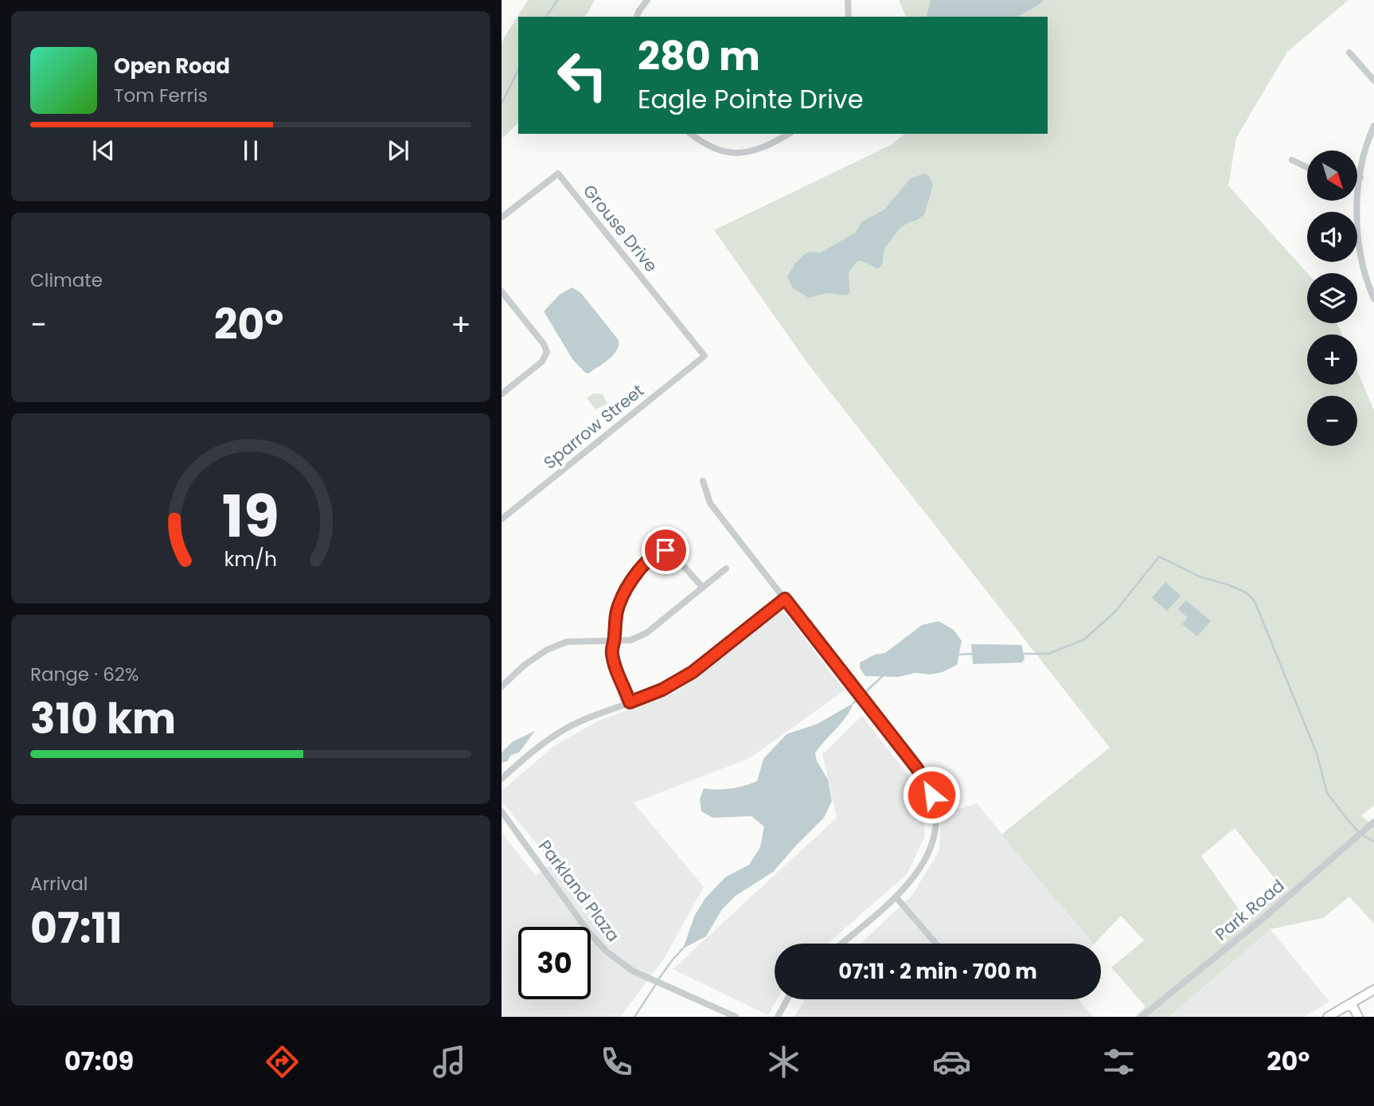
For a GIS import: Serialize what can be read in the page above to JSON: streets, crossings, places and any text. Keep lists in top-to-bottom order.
{
  "streets": {
    "street": [
      "Grouse Drive",
      "Sparrow Street",
      "Parkland Plaza",
      "Park Road"
    ]
  },
  "crossings": [
    ["Grouse Drive", "Sparrow Street"]
  ],
  "north": "bottom right",
  "page": {
    "turn": ["280 m", "Eagle Pointe Drive"],
    "song": ["Open Road", "Tom Ferris"],
    "map_buttons": ["+", "−"],
    "tile": [
      "Climate",
      ["Range · 62%", "310 km"],
      ["Arrival", "07:11"]
    ],
    "heat": ["−", "20°", "+"],
    "limit": "30",
    "trip": "07:11 · 2 min · 700 m",
    "tabs": ["07:09", "20°"],
    "gauge": ["19", "km/h"]
  }
}
